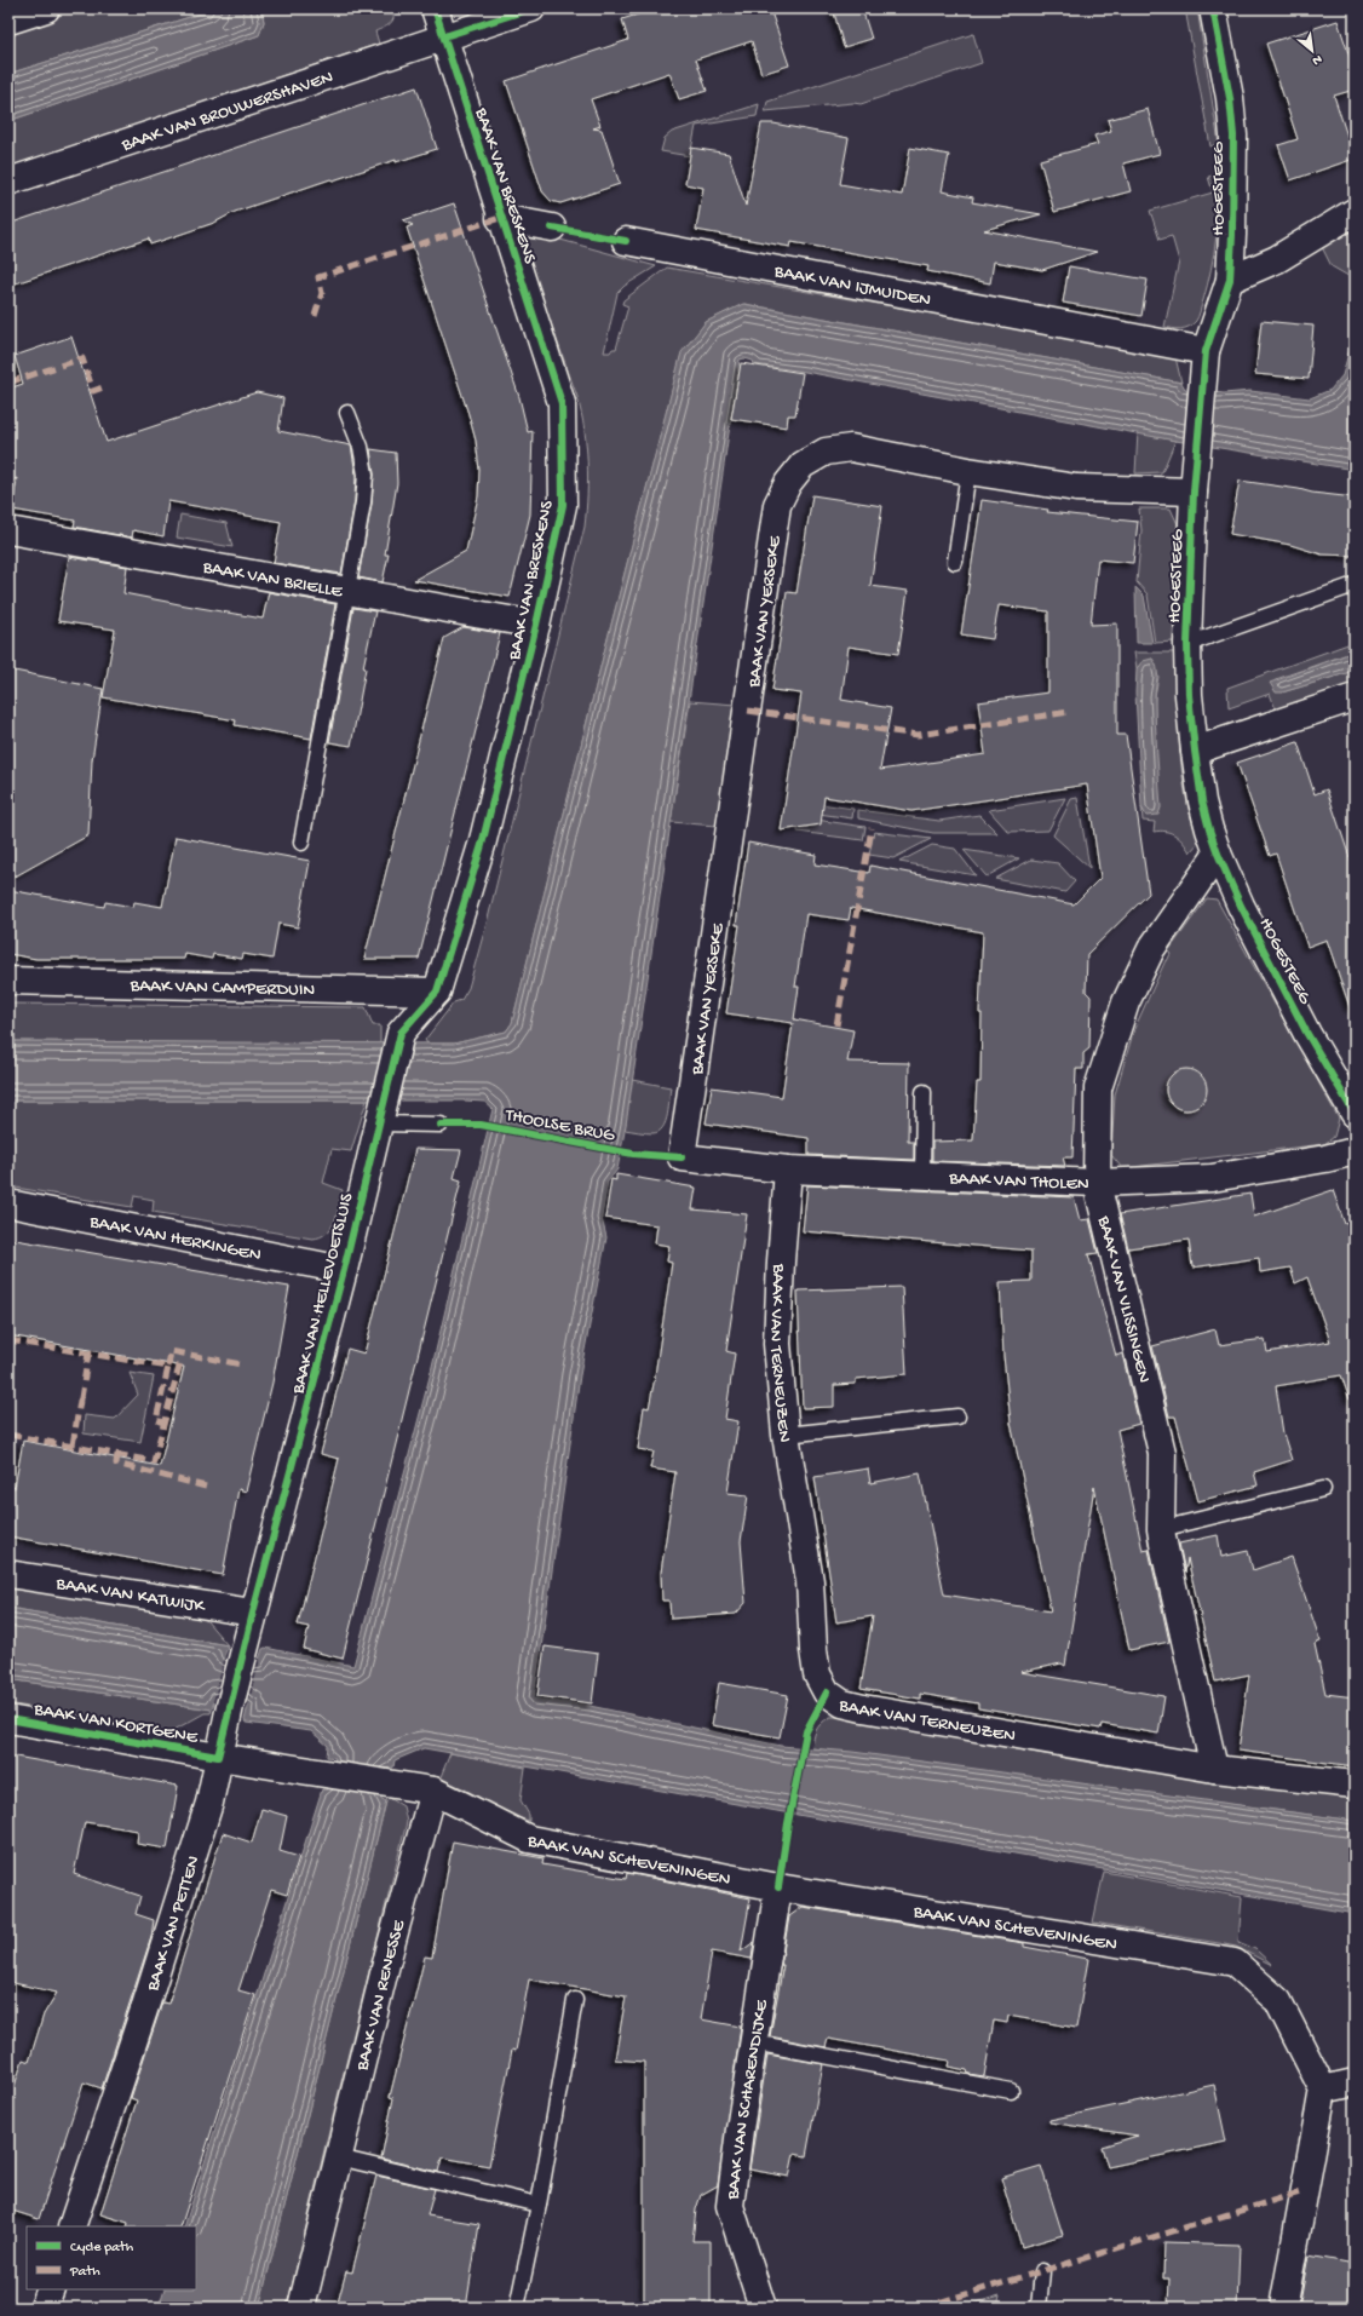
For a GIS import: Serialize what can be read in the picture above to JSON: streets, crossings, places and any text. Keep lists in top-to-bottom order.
{
  "streets": {
    "street": [
      "BAAK VAN BROUWERSHAVEN",
      "BAAK VAN BRESKENS",
      "HOGESTEEG",
      "BAAK VAN IJMUIDEN",
      "BAAK VAN BRIELLE",
      "BAAK VAN YERSEKE",
      "BAAK VAN CAMPERDUIN",
      "BAAK VAN THOLEN",
      "BAAK VAN HERKINGEN",
      "BAAK VAN HELLEVOETSLUIS",
      "BAAK VAN VLISSINGEN",
      "BAAK VAN TERNEUZEN",
      "BAAK VAN KATWIJK",
      "BAAK VAN KORTGENE",
      "BAAK VAN SCHEVENINGEN",
      "BAAK VAN PETTEN",
      "BAAK VAN RENESSE",
      "BAAK VAN SCHARENDIJKE"
    ],
    "cycle path": ["THOOLSE BRUG"]
  },
  "crossings": [
    ["BAAK VAN BROUWERSHAVEN", "BAAK VAN BRESKENS"],
    ["BAAK VAN BRESKENS", "BAAK VAN BRIELLE"],
    ["BAAK VAN BRESKENS", "BAAK VAN CAMPERDUIN"],
    ["BAAK VAN BRESKENS", "BAAK VAN HELLEVOETSLUIS"],
    ["HOGESTEEG", "BAAK VAN IJMUIDEN"],
    ["HOGESTEEG", "BAAK VAN YERSEKE"],
    ["HOGESTEEG", "BAAK VAN VLISSINGEN"],
    ["BAAK VAN YERSEKE", "BAAK VAN THOLEN"],
    ["BAAK VAN CAMPERDUIN", "BAAK VAN HELLEVOETSLUIS"],
    ["BAAK VAN THOLEN", "BAAK VAN VLISSINGEN"],
    ["BAAK VAN THOLEN", "BAAK VAN TERNEUZEN"],
    ["BAAK VAN HERKINGEN", "BAAK VAN HELLEVOETSLUIS"],
    ["BAAK VAN HELLEVOETSLUIS", "BAAK VAN KATWIJK"],
    ["BAAK VAN HELLEVOETSLUIS", "BAAK VAN PETTEN"],
    ["BAAK VAN VLISSINGEN", "BAAK VAN TERNEUZEN"],
    ["BAAK VAN KATWIJK", "BAAK VAN PETTEN"],
    ["BAAK VAN KORTGENE", "BAAK VAN SCHEVENINGEN"],
    ["BAAK VAN KORTGENE", "BAAK VAN PETTEN"],
    ["BAAK VAN KORTGENE", "BAAK VAN RENESSE"],
    ["BAAK VAN SCHEVENINGEN", "BAAK VAN RENESSE"],
    ["BAAK VAN SCHEVENINGEN", "BAAK VAN SCHARENDIJKE"]
  ],
  "legend": ["Cycle path", "Path"],
  "north": "bottom right"
}
